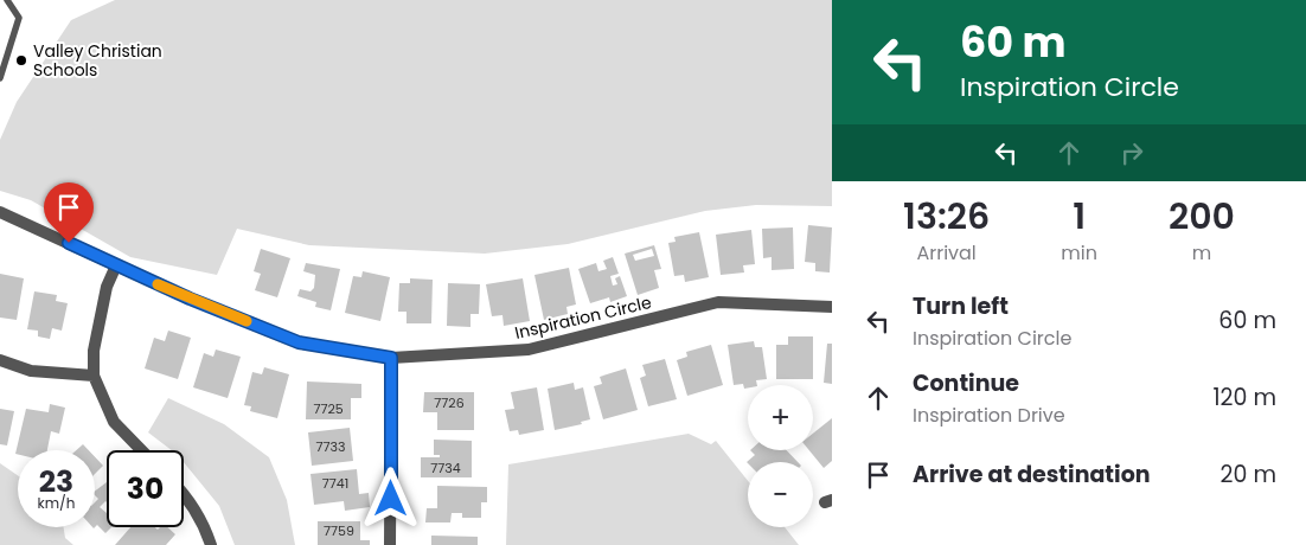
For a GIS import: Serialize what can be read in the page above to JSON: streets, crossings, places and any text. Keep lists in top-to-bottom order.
{
  "streets": {
    "street": ["Inspiration Circle"]
  },
  "places": ["Valley Christian Schools"],
  "house_numbers": [
    "7726",
    "7725",
    "7733",
    "7734",
    "7741",
    "7759"
  ],
  "page": {
    "turn": ["60 m", "Inspiration Circle"],
    "eta": [
      "13:26",
      "Arrival",
      "1",
      "min",
      "200",
      "m"
    ],
    "list": [
      {
        "name": "Turn left",
        "note": "Inspiration Circle",
        "value": "60 m"
      },
      {
        "name": "Continue",
        "note": "Inspiration Drive",
        "value": "120 m"
      },
      {
        "name": "Arrive at destination",
        "value": "20 m"
      }
    ],
    "map_buttons": ["+", "−"],
    "speed": "23 km/h",
    "limit": "30"
  }
}
